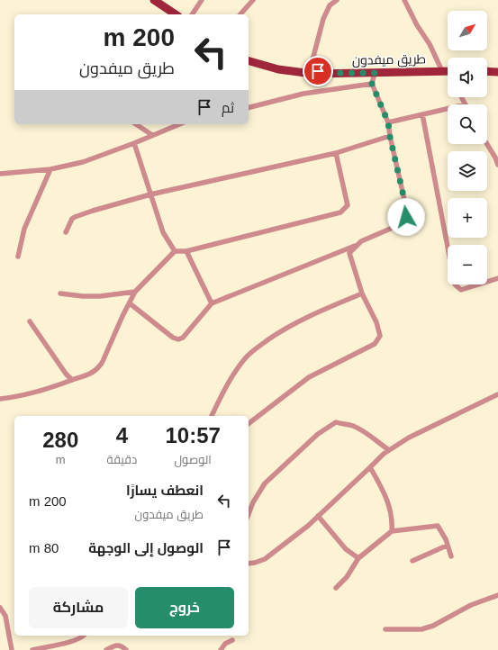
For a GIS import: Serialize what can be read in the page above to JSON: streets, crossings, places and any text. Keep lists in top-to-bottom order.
{
  "streets": {
    "main road": ["طريق ميفدون"]
  },
  "north": "top right",
  "page": {
    "map_buttons": ["+", "−"],
    "turn": ["200 m", "طريق ميفدون"],
    "then": "ثم",
    "eta": [
      "10:57",
      "الوصول",
      "4",
      "دقيقة",
      "280",
      "m"
    ],
    "list": [
      {
        "name": "انعطف يسارًا",
        "note": "طريق ميفدون",
        "value": "200 m"
      },
      {
        "name": "الوصول إلى الوجهة",
        "value": "80 m"
      }
    ],
    "buttons": ["خروج", "مشاركة"]
  }
}
